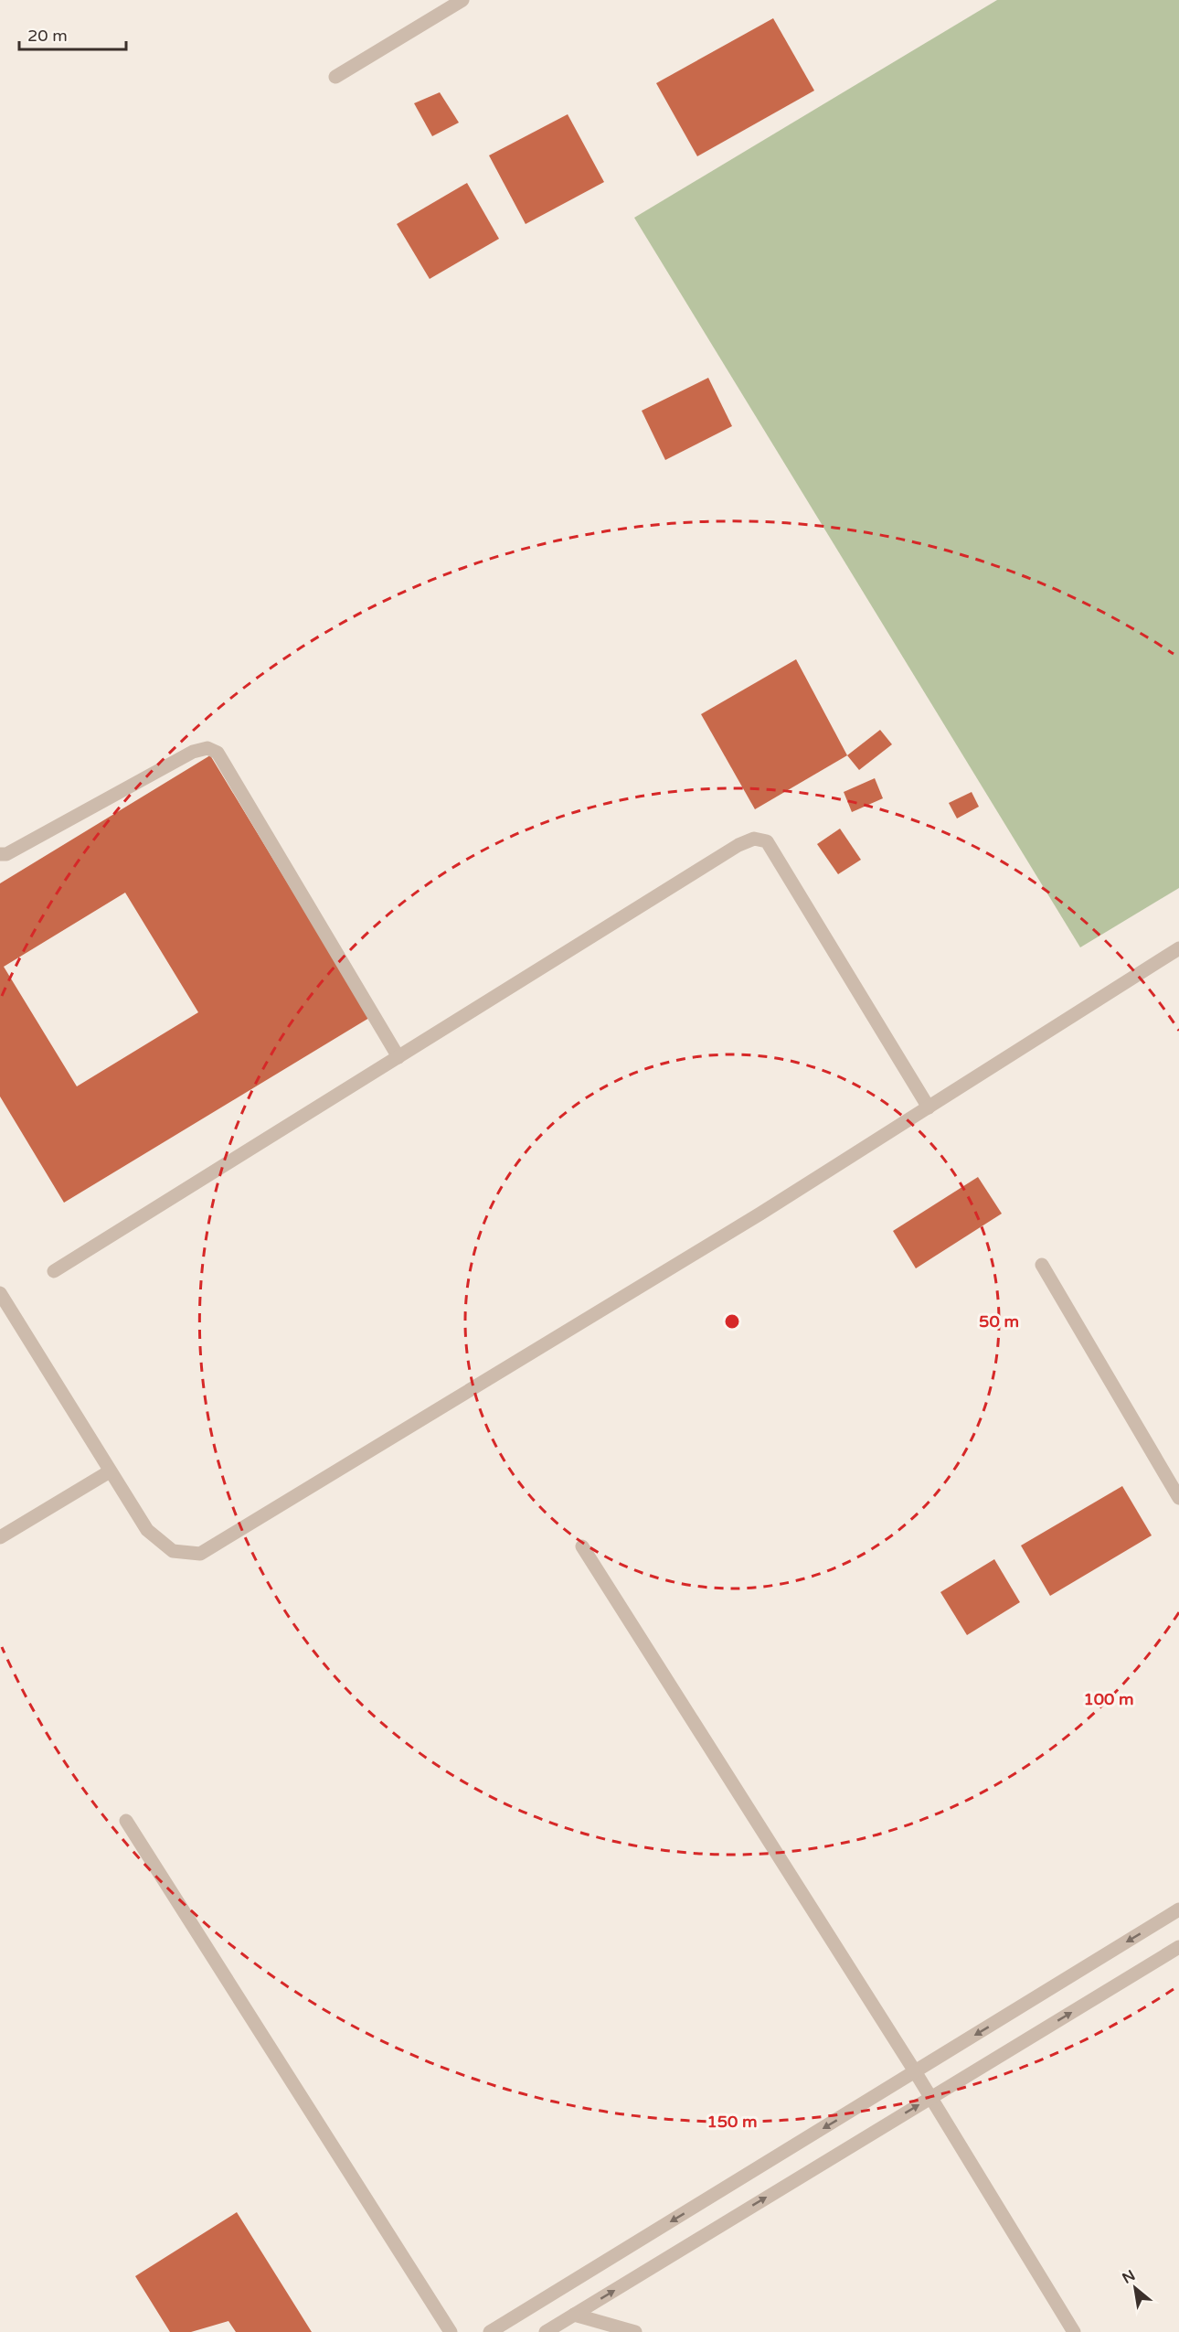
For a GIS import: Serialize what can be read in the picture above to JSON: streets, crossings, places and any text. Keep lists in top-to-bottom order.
{
  "scale_bar": "20 m",
  "north": "top left",
  "rings": ["50 m", "100 m", "150 m"]
}
